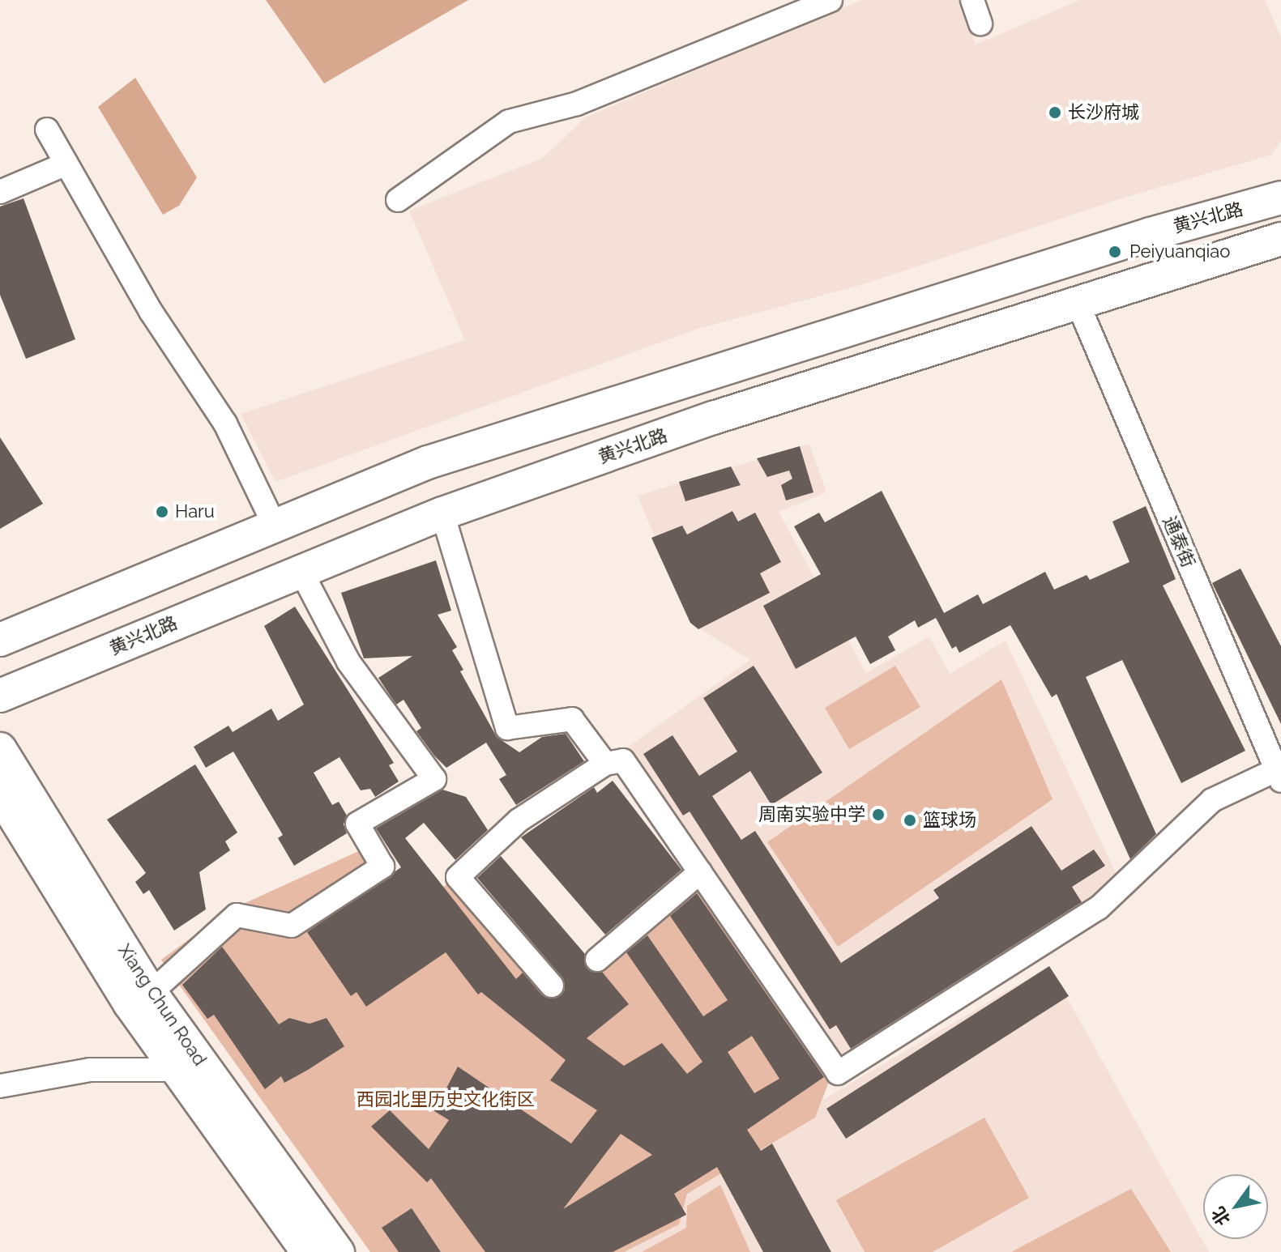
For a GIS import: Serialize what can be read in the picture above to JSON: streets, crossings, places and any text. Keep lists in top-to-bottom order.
{
  "streets": {
    "main road": ["黄兴北路", "Xiang Chun Road"],
    "street": ["通泰街"]
  },
  "crossings": [
    ["黄兴北路", "通泰街"]
  ],
  "parks": ["西园北里历史文化街区"],
  "places": [
    "长沙府城",
    "Peiyuanqiao",
    "Haru",
    "周南实验中学",
    "篮球场"
  ],
  "north": "bottom left"
}
